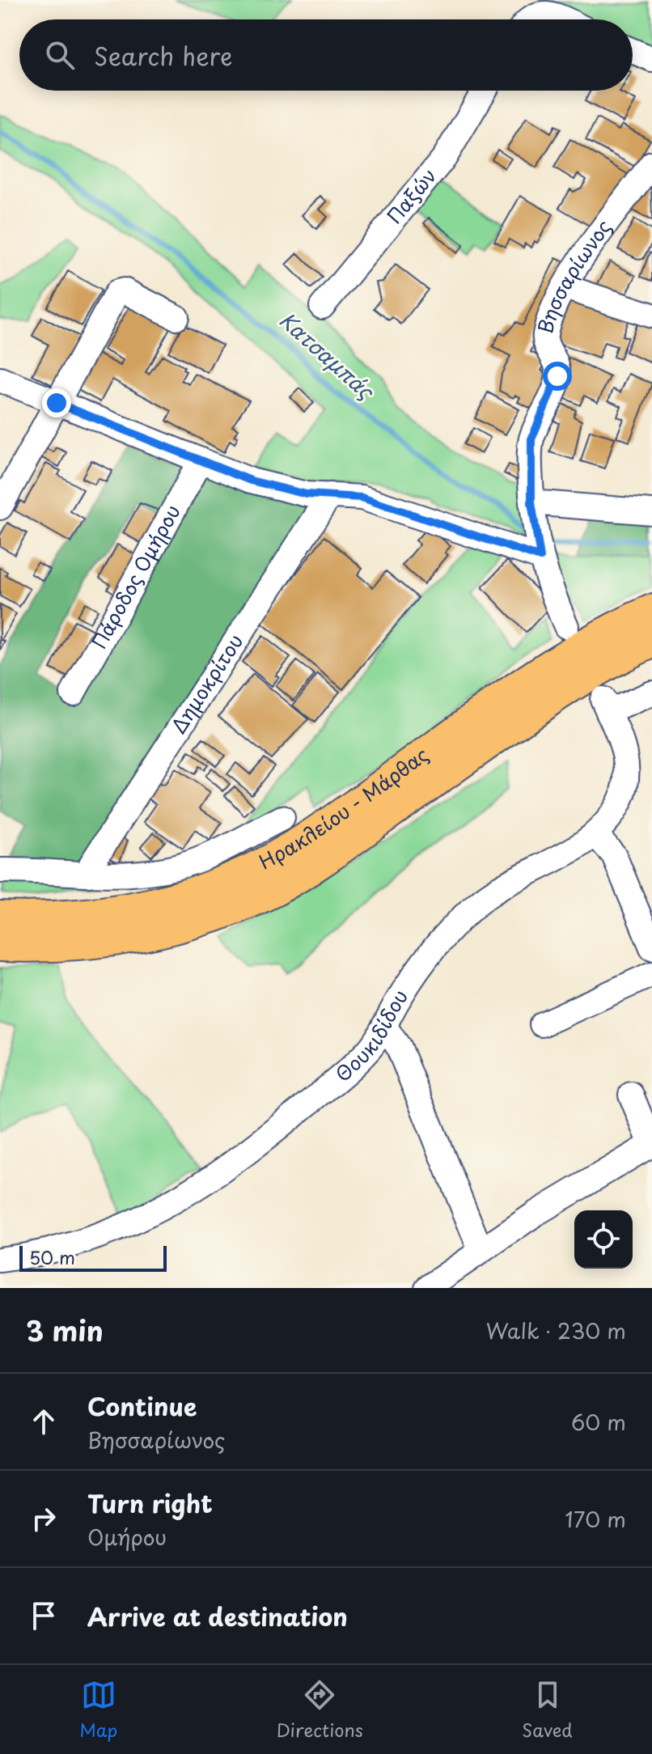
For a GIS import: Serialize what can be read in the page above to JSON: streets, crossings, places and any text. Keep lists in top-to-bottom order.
{
  "streets": {
    "main road": ["Ηρακλείου - Μάρθας"],
    "street": [
      "Παξών",
      "Βησσαρίωνος",
      "Πάροδος Ομήρου",
      "Δημοκρίτου",
      "Θουκιδίδου"
    ]
  },
  "water": ["Κατσαμπάς"],
  "scale_bar": "50 m",
  "page": {
    "search": "Search here",
    "scale": "50 m",
    "heading": ["3 min", "Walk · 230 m"],
    "list": [
      ["Continue", "Βησσαρίωνος", "60 m"],
      ["Turn right", "Ομήρου", "170 m"],
      "Arrive at destination"
    ],
    "nav": ["Map", "Directions", "Saved"]
  }
}
